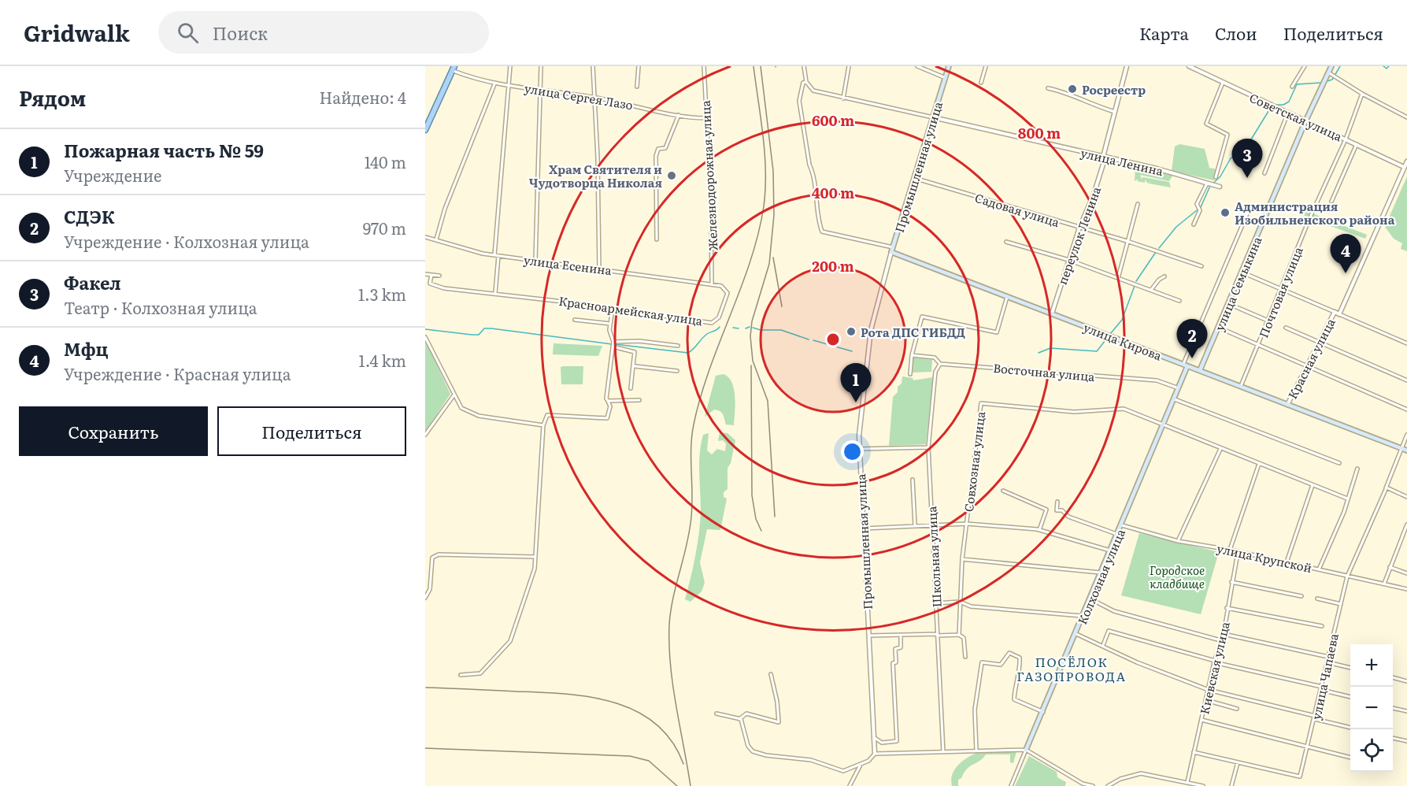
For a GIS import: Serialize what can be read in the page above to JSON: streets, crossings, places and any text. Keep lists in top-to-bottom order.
{
  "streets": {
    "main road": [
      "Промышленная улица",
      "улица Семыкина",
      "улица Кирова",
      "Колхозная улица"
    ],
    "street": [
      "улица Сергея Лазо",
      "Советская улица",
      "улица Ленина",
      "Железнодорожная улица",
      "Садовая улица",
      "переулок Ленина",
      "улица Есенина",
      "Почтовая улица",
      "Красноармейская улица",
      "Красная улица",
      "Восточная улица",
      "Совхозная улица",
      "Школьная улица",
      "улица Крупской",
      "Киевская улица",
      "улица Чапаева"
    ]
  },
  "crossings": [
    ["улица Сергея Лазо", "Железнодорожная улица"],
    ["Советская улица", "улица Семыкина"],
    ["Советская улица", "Почтовая улица"],
    ["Советская улица", "Красная улица"],
    ["улица Ленина", "Промышленная улица"],
    ["улица Ленина", "переулок Ленина"],
    ["улица Ленина", "улица Кирова"],
    ["Промышленная улица", "Садовая улица"],
    ["Промышленная улица", "улица Кирова"],
    ["Железнодорожная улица", "улица Есенина"],
    ["Железнодорожная улица", "Красноармейская улица"],
    ["Садовая улица", "переулок Ленина"],
    ["переулок Ленина", "улица Кирова"],
    ["улица Есенина", "Красноармейская улица"],
    ["улица Семыкина", "улица Кирова"],
    ["Почтовая улица", "улица Кирова"],
    ["улица Кирова", "Красная улица"],
    ["улица Кирова", "Колхозная улица"],
    ["Восточная улица", "Школьная улица"],
    ["Восточная улица", "Колхозная улица"],
    ["Совхозная улица", "Колхозная улица"],
    ["улица Крупской", "Колхозная улица"],
    ["улица Крупской", "Киевская улица"],
    ["улица Крупской", "улица Чапаева"]
  ],
  "districts": ["ПОСЁЛОК ГАЗОПРОВОДА"],
  "parks": ["Городское кладбище"],
  "places": [
    "Росреестр",
    "Храм Святителя и Чудотворца Николая",
    "Администрация Изобильненского района",
    "Рота ДПС ГИБДД"
  ],
  "page": {
    "header": "Gridwalk",
    "search": "Поиск",
    "nav": ["Карта", "Слои", "Поделиться"],
    "heading": ["Рядом", "Найдено: 4"],
    "list": [
      {
        "mark": "1",
        "name": "Пожарная часть № 59",
        "note": "Учреждение",
        "value": "140 m"
      },
      {
        "mark": "2",
        "name": "СДЭК",
        "note": "Учреждение · Колхозная улица",
        "value": "970 m"
      },
      {
        "mark": "3",
        "name": "Факел",
        "note": "Театр · Колхозная улица",
        "value": "1.3 km"
      },
      {
        "mark": "4",
        "name": "Мфц",
        "note": "Учреждение · Красная улица",
        "value": "1.4 km"
      }
    ],
    "pins": [
      "3",
      "4",
      "2",
      "1"
    ],
    "buttons": ["Сохранить", "Поделиться"],
    "map_buttons": ["+", "−"]
  },
  "rings": [
    "600 m",
    "800 m",
    "400 m",
    "200 m"
  ]
}
